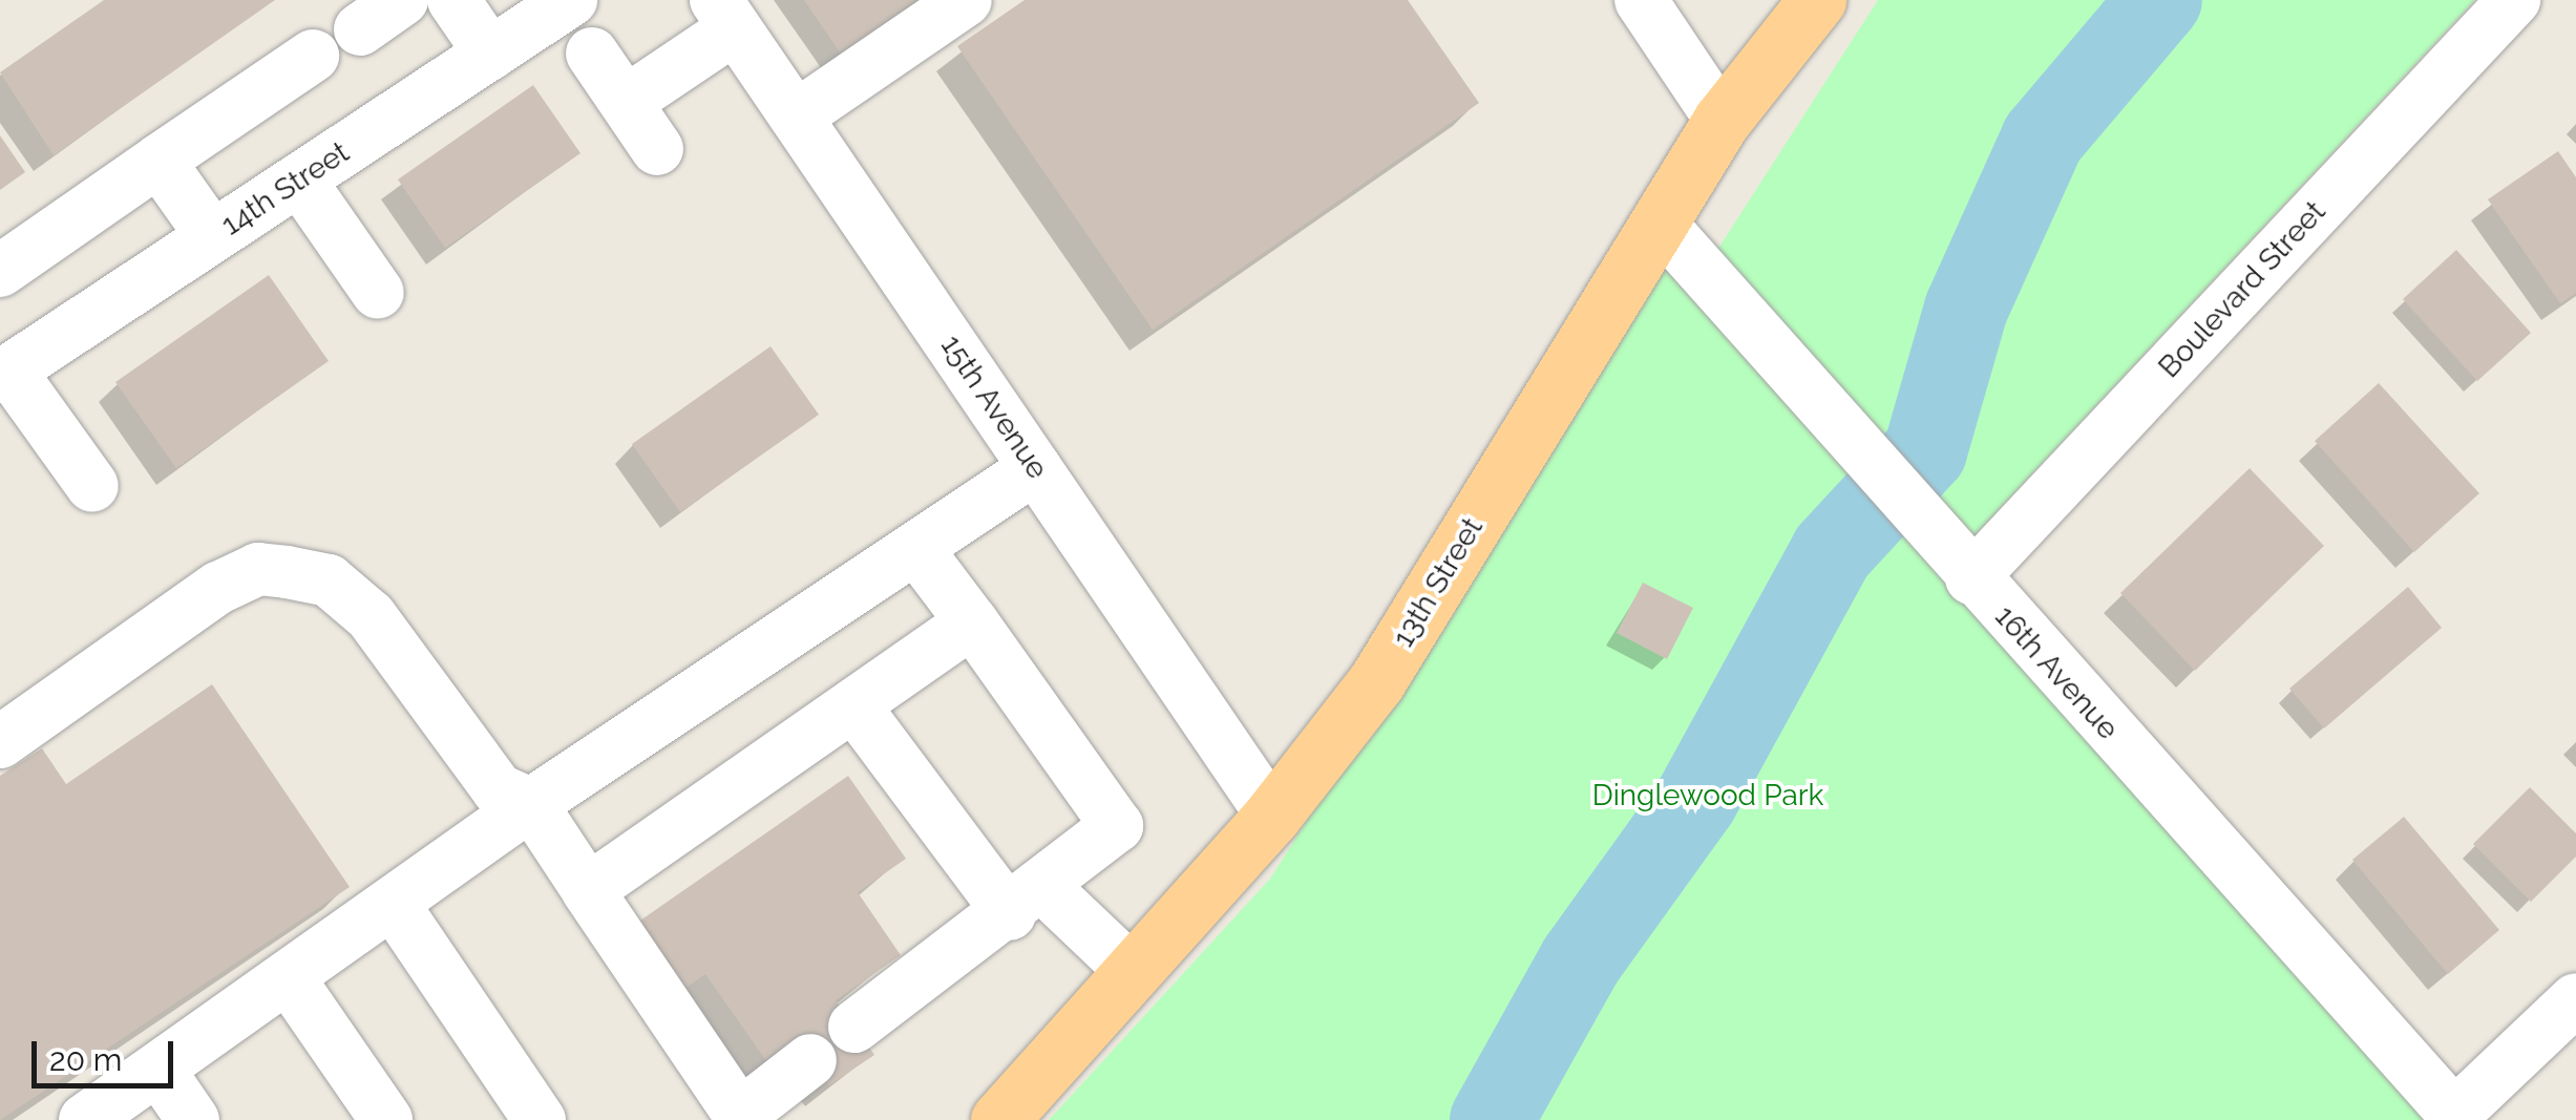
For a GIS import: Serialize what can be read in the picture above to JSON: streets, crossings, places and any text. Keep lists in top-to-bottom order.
{
  "streets": {
    "main road": ["13th Street"],
    "street": [
      "14th Street",
      "Boulevard Street",
      "15th Avenue",
      "16th Avenue"
    ]
  },
  "crossings": [
    ["Boulevard Street", "16th Avenue"],
    ["15th Avenue", "13th Street"],
    ["13th Street", "16th Avenue"]
  ],
  "parks": ["Dinglewood Park"],
  "scale_bar": "20 m"
}
